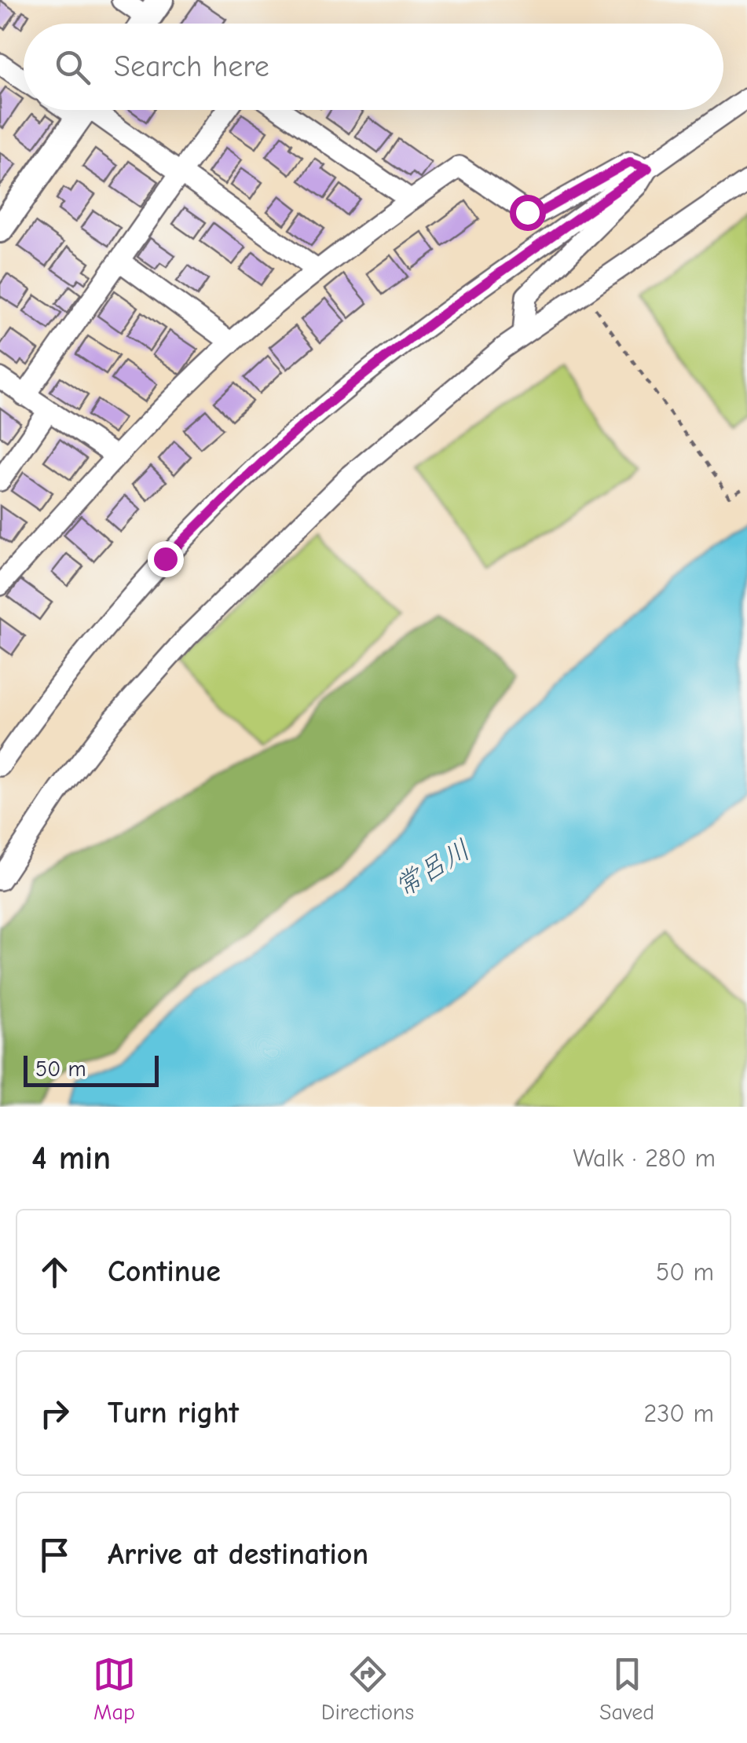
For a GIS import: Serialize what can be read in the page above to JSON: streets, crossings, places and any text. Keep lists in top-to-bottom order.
{
  "water": ["常呂川"],
  "scale_bar": "50 m",
  "page": {
    "search": "Search here",
    "scale": "50 m",
    "heading": ["4 min", "Walk · 280 m"],
    "list": [
      ["Continue", "50 m"],
      ["Turn right", "230 m"],
      "Arrive at destination"
    ],
    "nav": ["Map", "Directions", "Saved"]
  }
}
